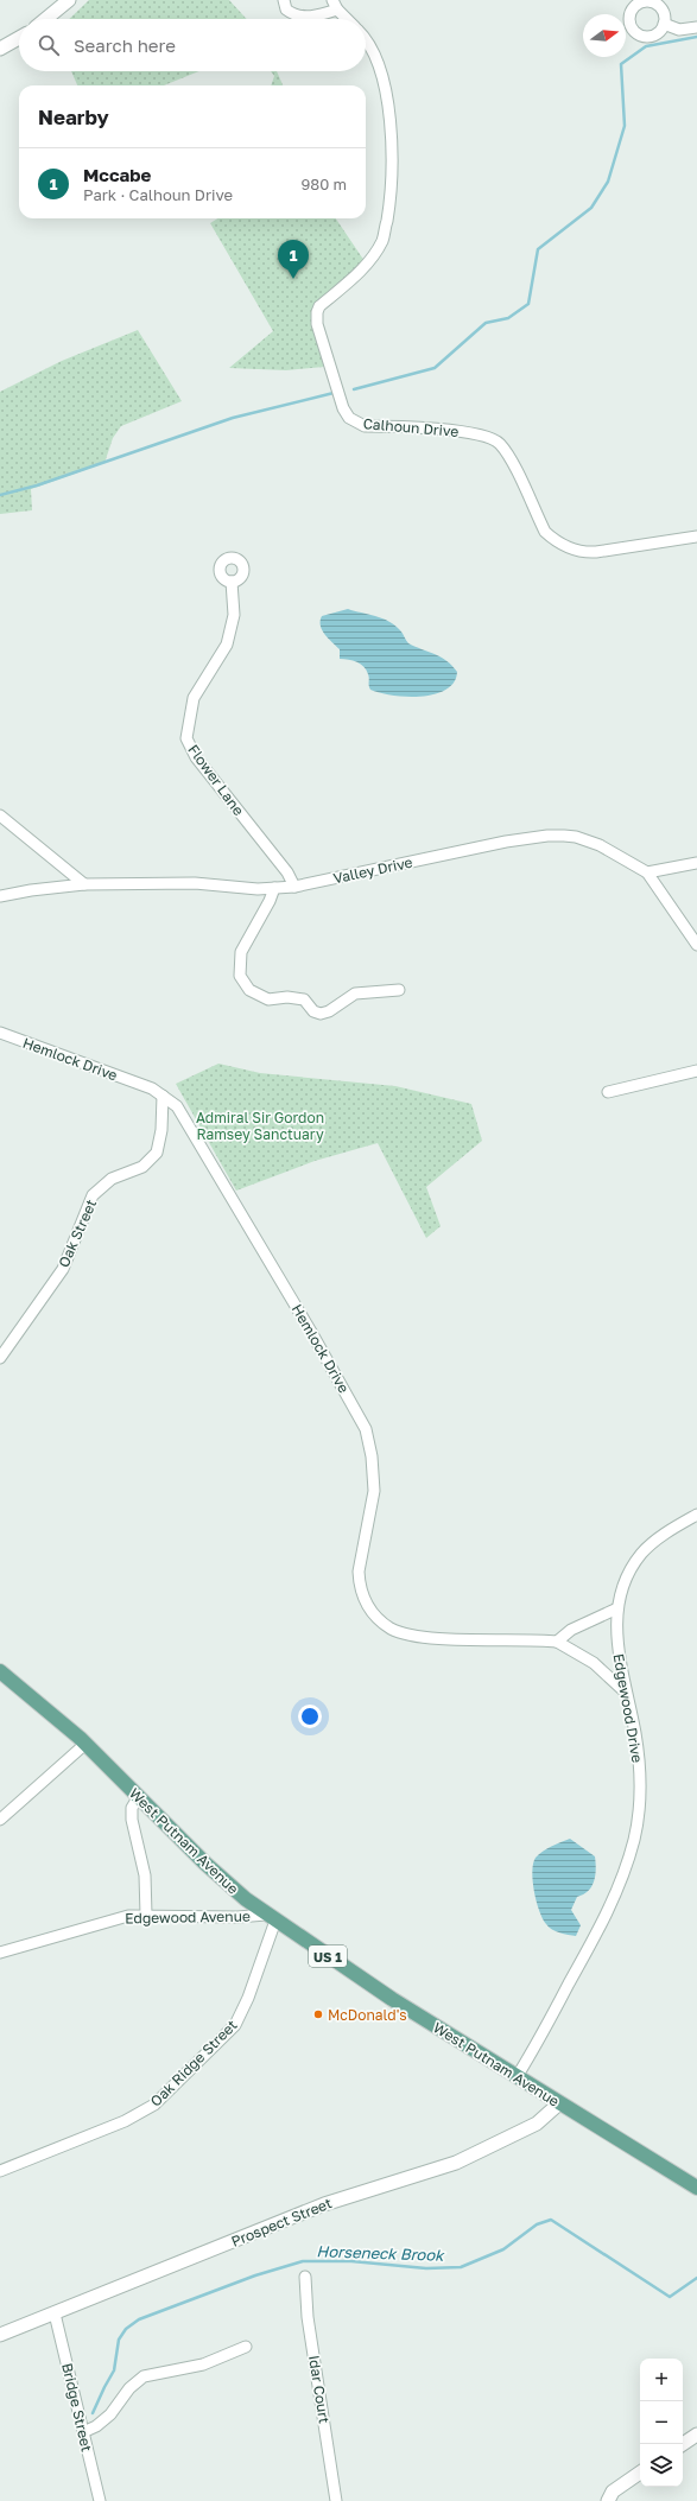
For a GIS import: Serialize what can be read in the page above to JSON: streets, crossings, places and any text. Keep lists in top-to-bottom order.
{
  "streets": {
    "main road": ["West Putnam Avenue", "US 1"],
    "street": [
      "Calhoun Drive",
      "Flower Lane",
      "Valley Drive",
      "Hemlock Drive",
      "Oak Street",
      "Edgewood Drive",
      "Edgewood Avenue",
      "Oak Ridge Street",
      "Prospect Street",
      "Idar Court",
      "Bridge Street"
    ]
  },
  "crossings": [
    ["Flower Lane", "Valley Drive"],
    ["Hemlock Drive", "Oak Street"],
    ["Hemlock Drive", "Edgewood Drive"],
    ["Edgewood Drive", "West Putnam Avenue"],
    ["West Putnam Avenue", "Edgewood Avenue"],
    ["West Putnam Avenue", "Oak Ridge Street"],
    ["West Putnam Avenue", "Prospect Street"],
    ["Edgewood Avenue", "Oak Ridge Street"],
    ["Prospect Street", "Bridge Street"]
  ],
  "water": ["Horseneck Brook"],
  "parks": ["Admiral Sir Gordon Ramsey Sanctuary"],
  "places": ["McDonald's"],
  "north": "right",
  "page": {
    "search": "Search here",
    "heading": "Nearby",
    "list": [
      {
        "mark": "1",
        "name": "Mccabe",
        "note": "Park · Calhoun Drive",
        "value": "980 m"
      }
    ],
    "pins": "1",
    "map_buttons": ["+", "−"]
  }
}
